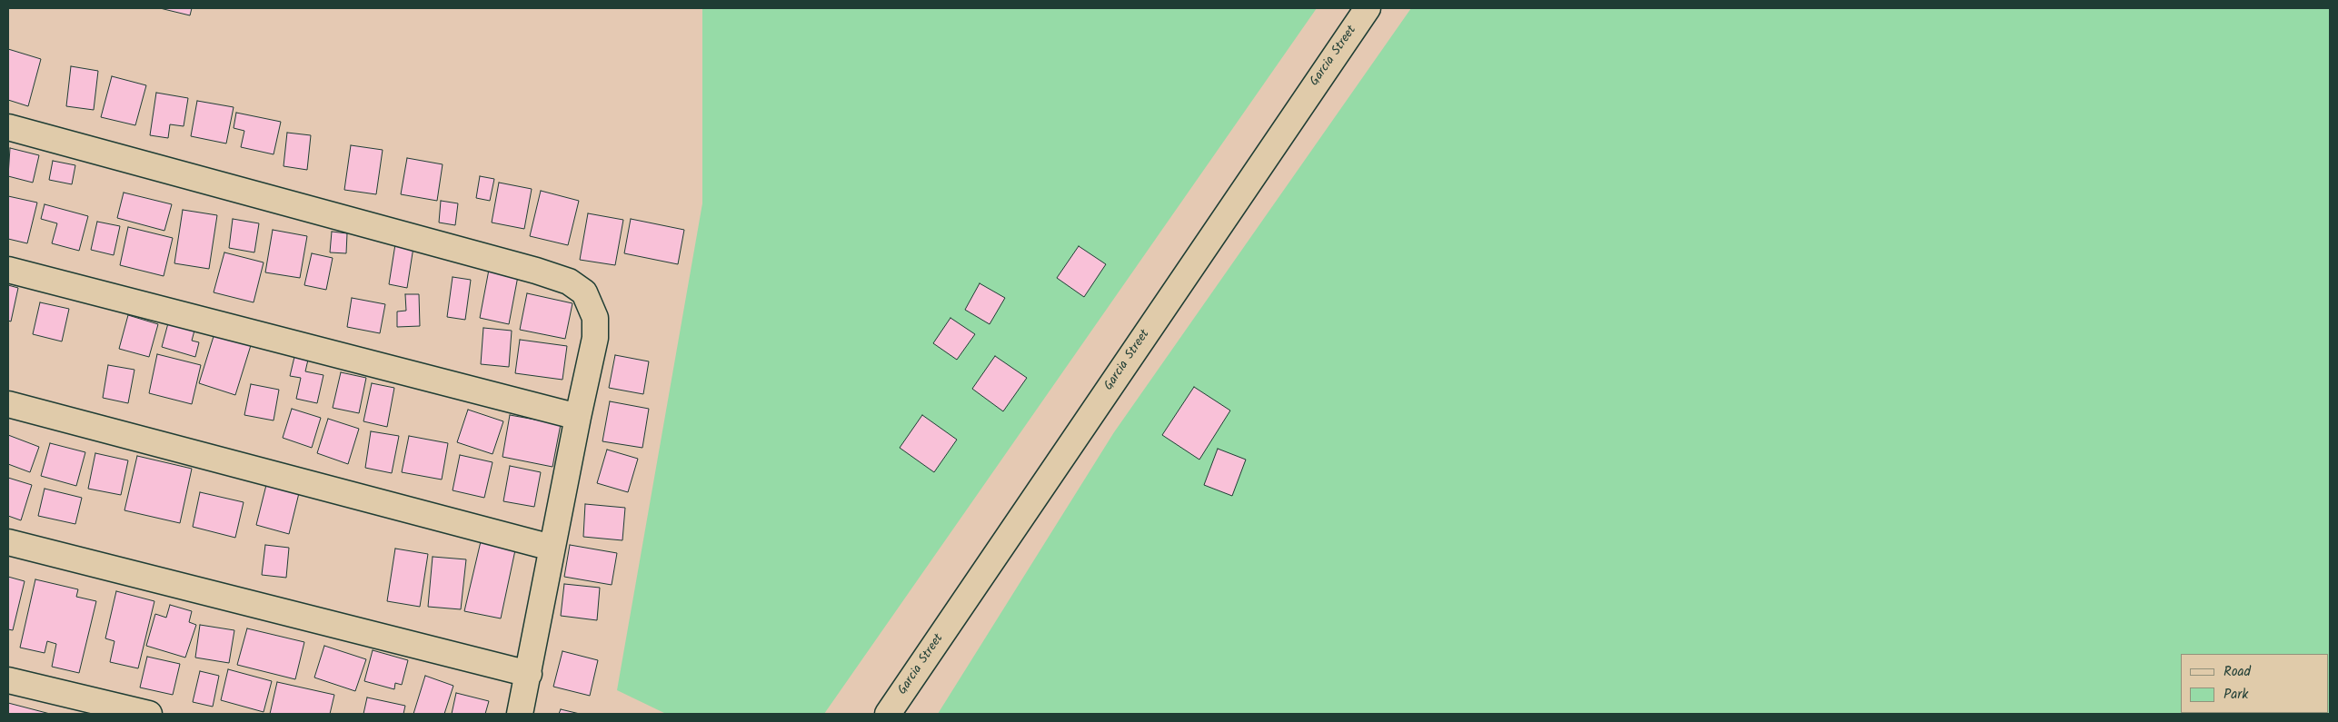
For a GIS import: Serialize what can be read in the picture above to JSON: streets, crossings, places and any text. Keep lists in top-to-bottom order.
{
  "streets": {
    "street": ["Garcia Street"]
  },
  "legend": ["Road", "Park"]
}
